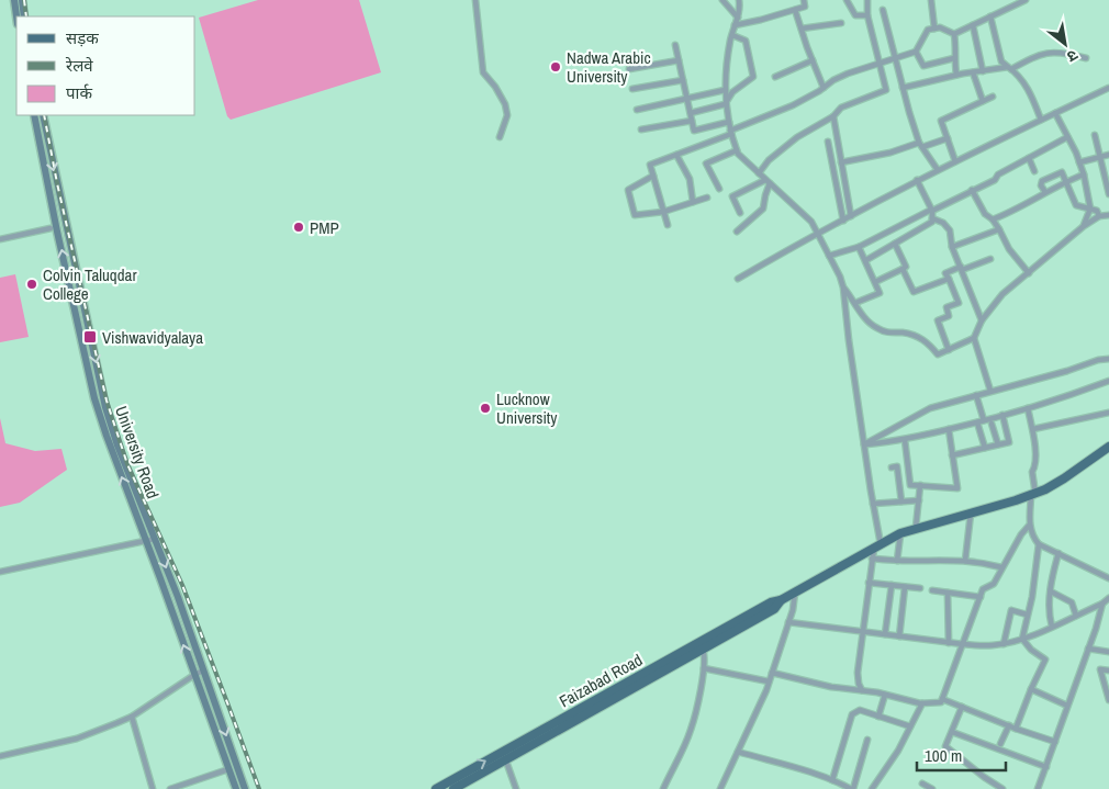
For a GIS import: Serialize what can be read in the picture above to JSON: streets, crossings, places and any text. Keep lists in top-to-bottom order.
{
  "streets": {
    "main road": ["University Road", "Faizabad Road"]
  },
  "places": {
    "other": [
      "Nadwa Arabic University",
      "PMP",
      "Colvin Taluqdar College",
      "Lucknow University"
    ],
    "transit": ["Vishwavidyalaya"]
  },
  "legend": ["सड़क", "रेलवे", "पार्क"],
  "scale_bar": "100 m",
  "north": "bottom right"
}
